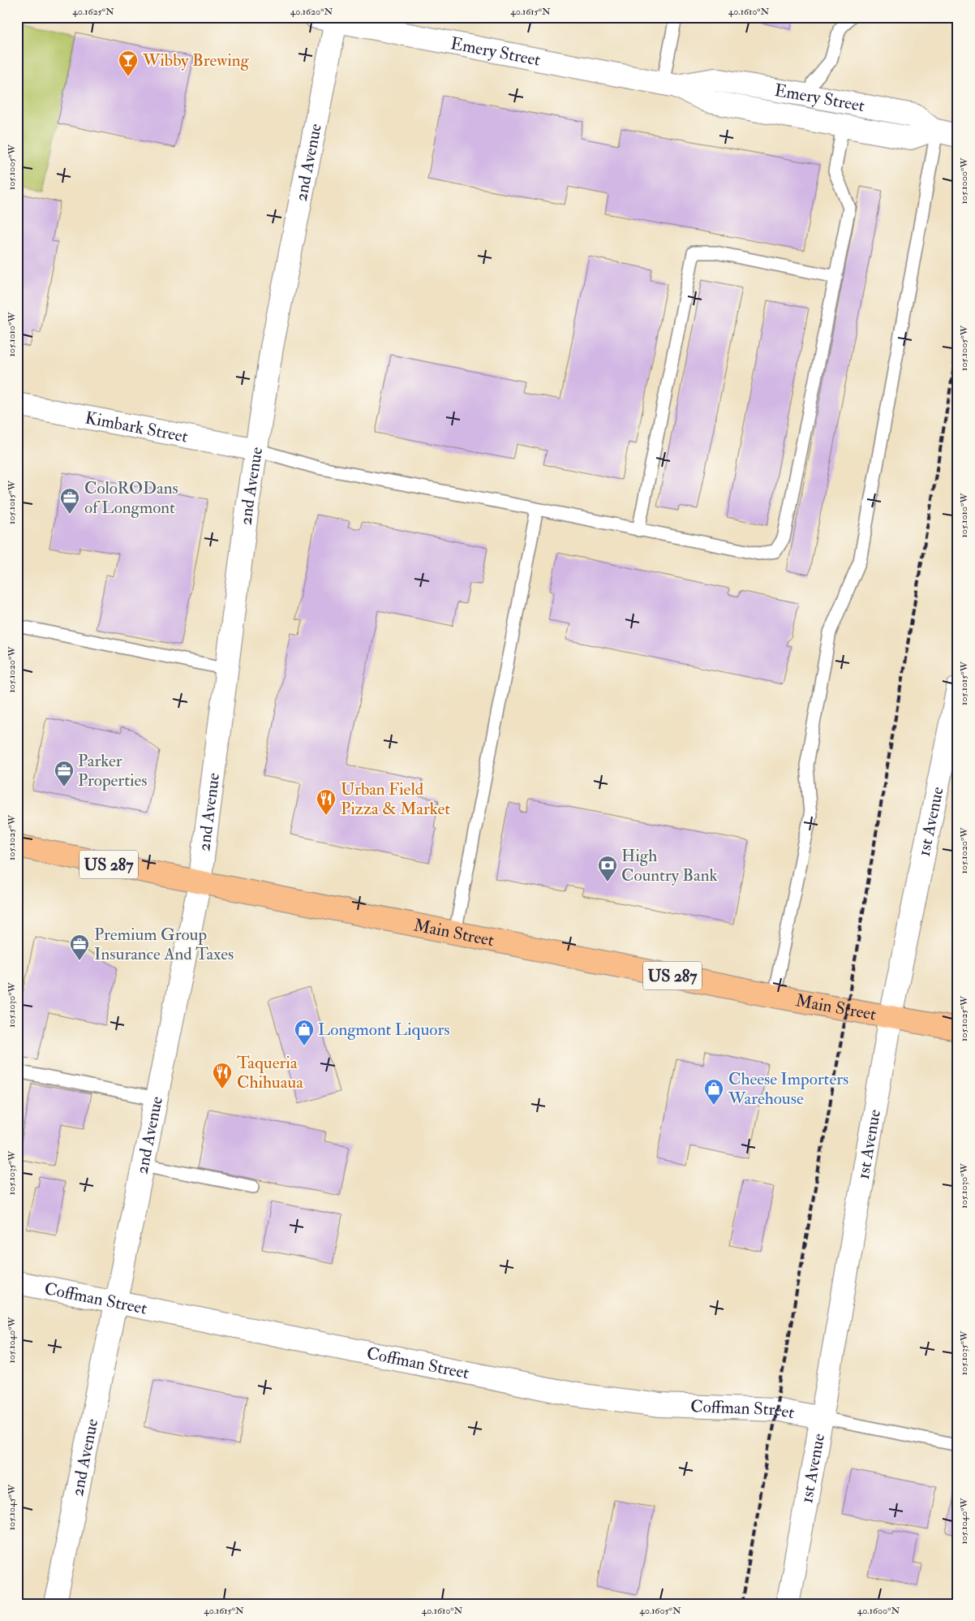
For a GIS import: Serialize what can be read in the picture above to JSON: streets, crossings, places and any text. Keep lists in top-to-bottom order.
{
  "streets": {
    "highway": ["US 287", "Main Street"],
    "street": [
      "Emery Street",
      "2nd Avenue",
      "Kimbark Street",
      "1st Avenue",
      "Coffman Street"
    ]
  },
  "crossings": [
    ["Emery Street", "2nd Avenue"],
    ["2nd Avenue", "Kimbark Street"],
    ["2nd Avenue", "Main Street"],
    ["2nd Avenue", "Coffman Street"],
    ["1st Avenue", "US 287"],
    ["1st Avenue", "Main Street"],
    ["1st Avenue", "Coffman Street"],
    ["US 287", "Main Street"]
  ],
  "places": {
    "bar": ["Wibby Brewing"],
    "office": ["ColoRODans of Longmont", "Parker Properties", "Premium Group Insurance And Taxes"],
    "restaurant": ["Urban Field Pizza & Market", "Taqueria Chihuaua"],
    "bank": ["High Country Bank"],
    "shop": ["Longmont Liquors", "Cheese Importers Warehouse"]
  },
  "coordinates": [
    "40.1625°N",
    "40.1620°N",
    "40.1615°N",
    "40.1610°N",
    "105.1005°W",
    "105.1000°W",
    "105.1010°W",
    "105.1015°W",
    "105.1020°W",
    "105.1025°W",
    "105.1030°W",
    "105.1035°W",
    "105.1040°W",
    "105.1045°W",
    "40.1605°N",
    "40.1600°N"
  ]
}
